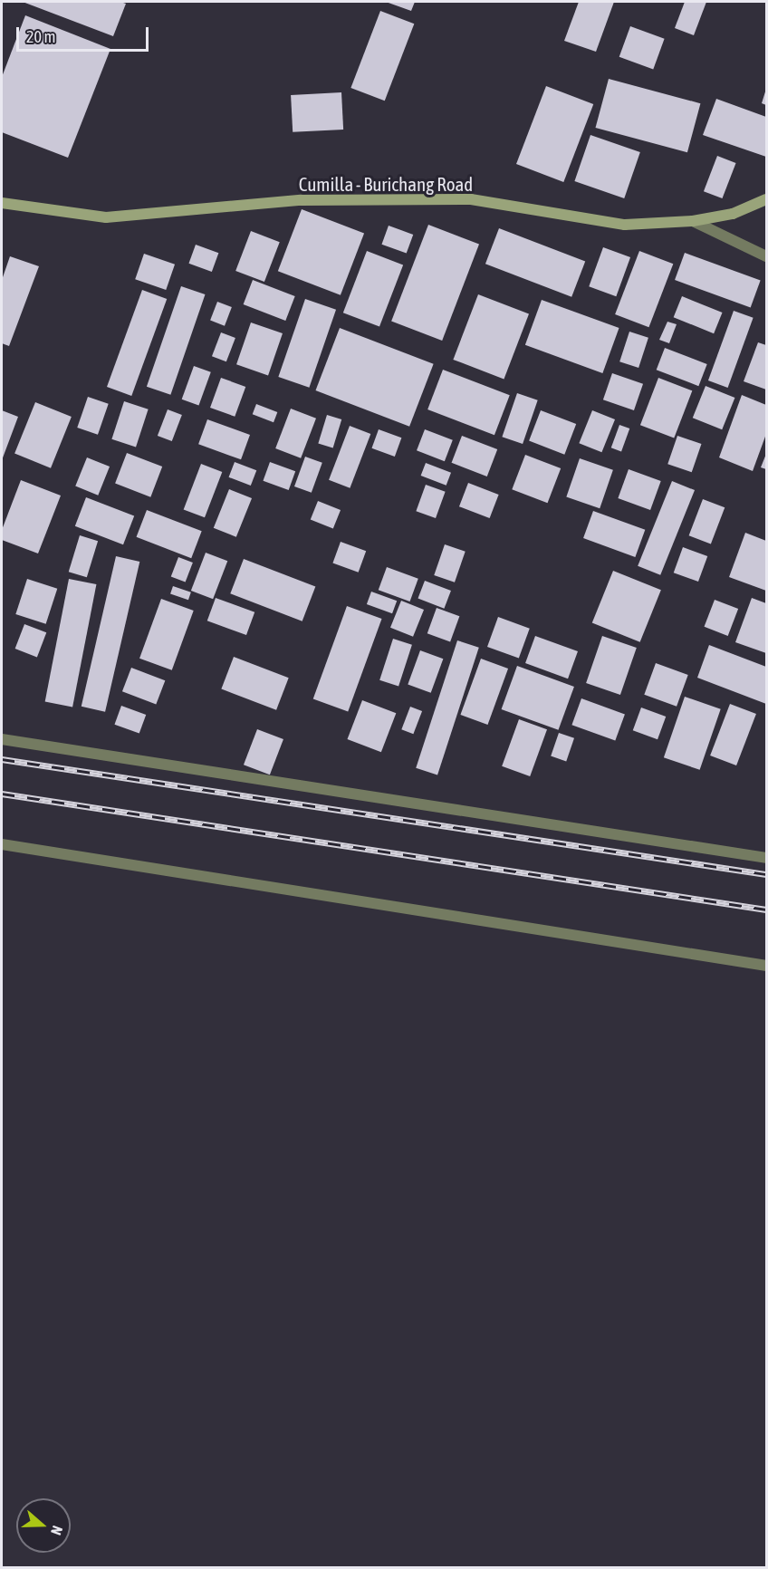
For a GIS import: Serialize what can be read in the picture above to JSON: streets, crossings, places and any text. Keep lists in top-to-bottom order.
{
  "streets": {
    "main road": ["Cumilla - Burichang Road"]
  },
  "scale_bar": "20 m",
  "north": "right"
}
